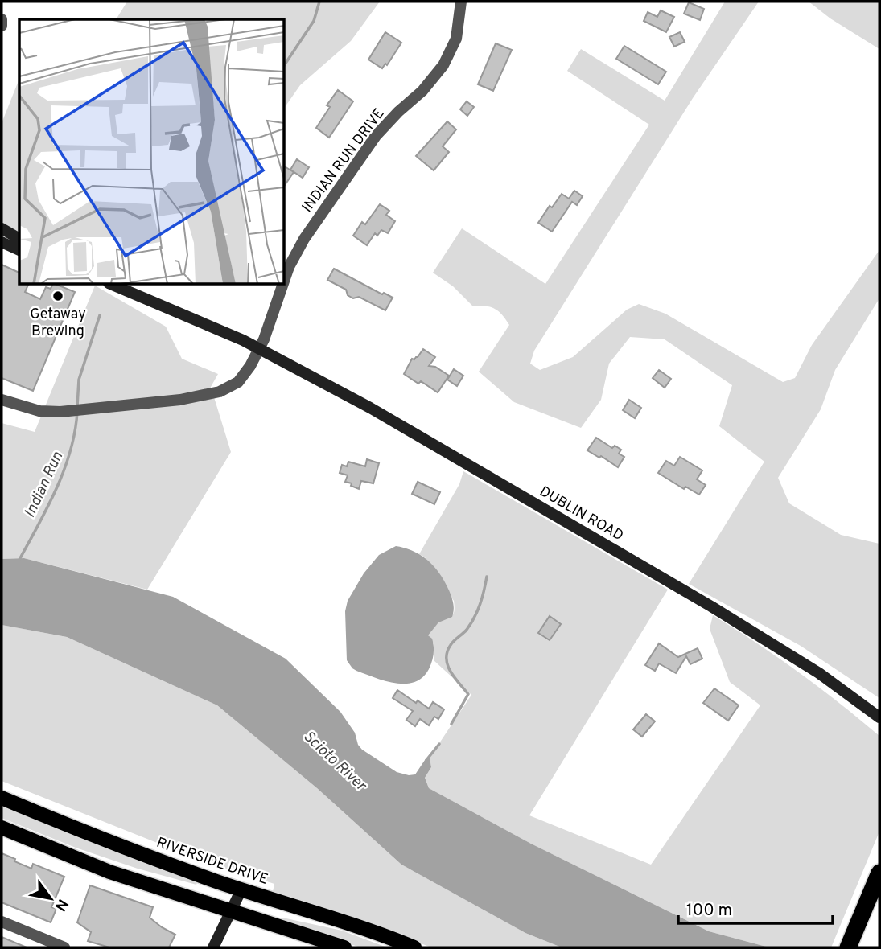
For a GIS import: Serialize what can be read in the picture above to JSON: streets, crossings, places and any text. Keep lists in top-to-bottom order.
{
  "streets": {
    "main road": ["DUBLIN ROAD", "RIVERSIDE DRIVE"],
    "street": ["INDIAN RUN DRIVE"]
  },
  "crossings": [
    ["INDIAN RUN DRIVE", "DUBLIN ROAD"]
  ],
  "water": ["Indian Run", "Scioto River"],
  "places": ["Getaway Brewing"],
  "scale_bar": "100 m",
  "north": "bottom right"
}
